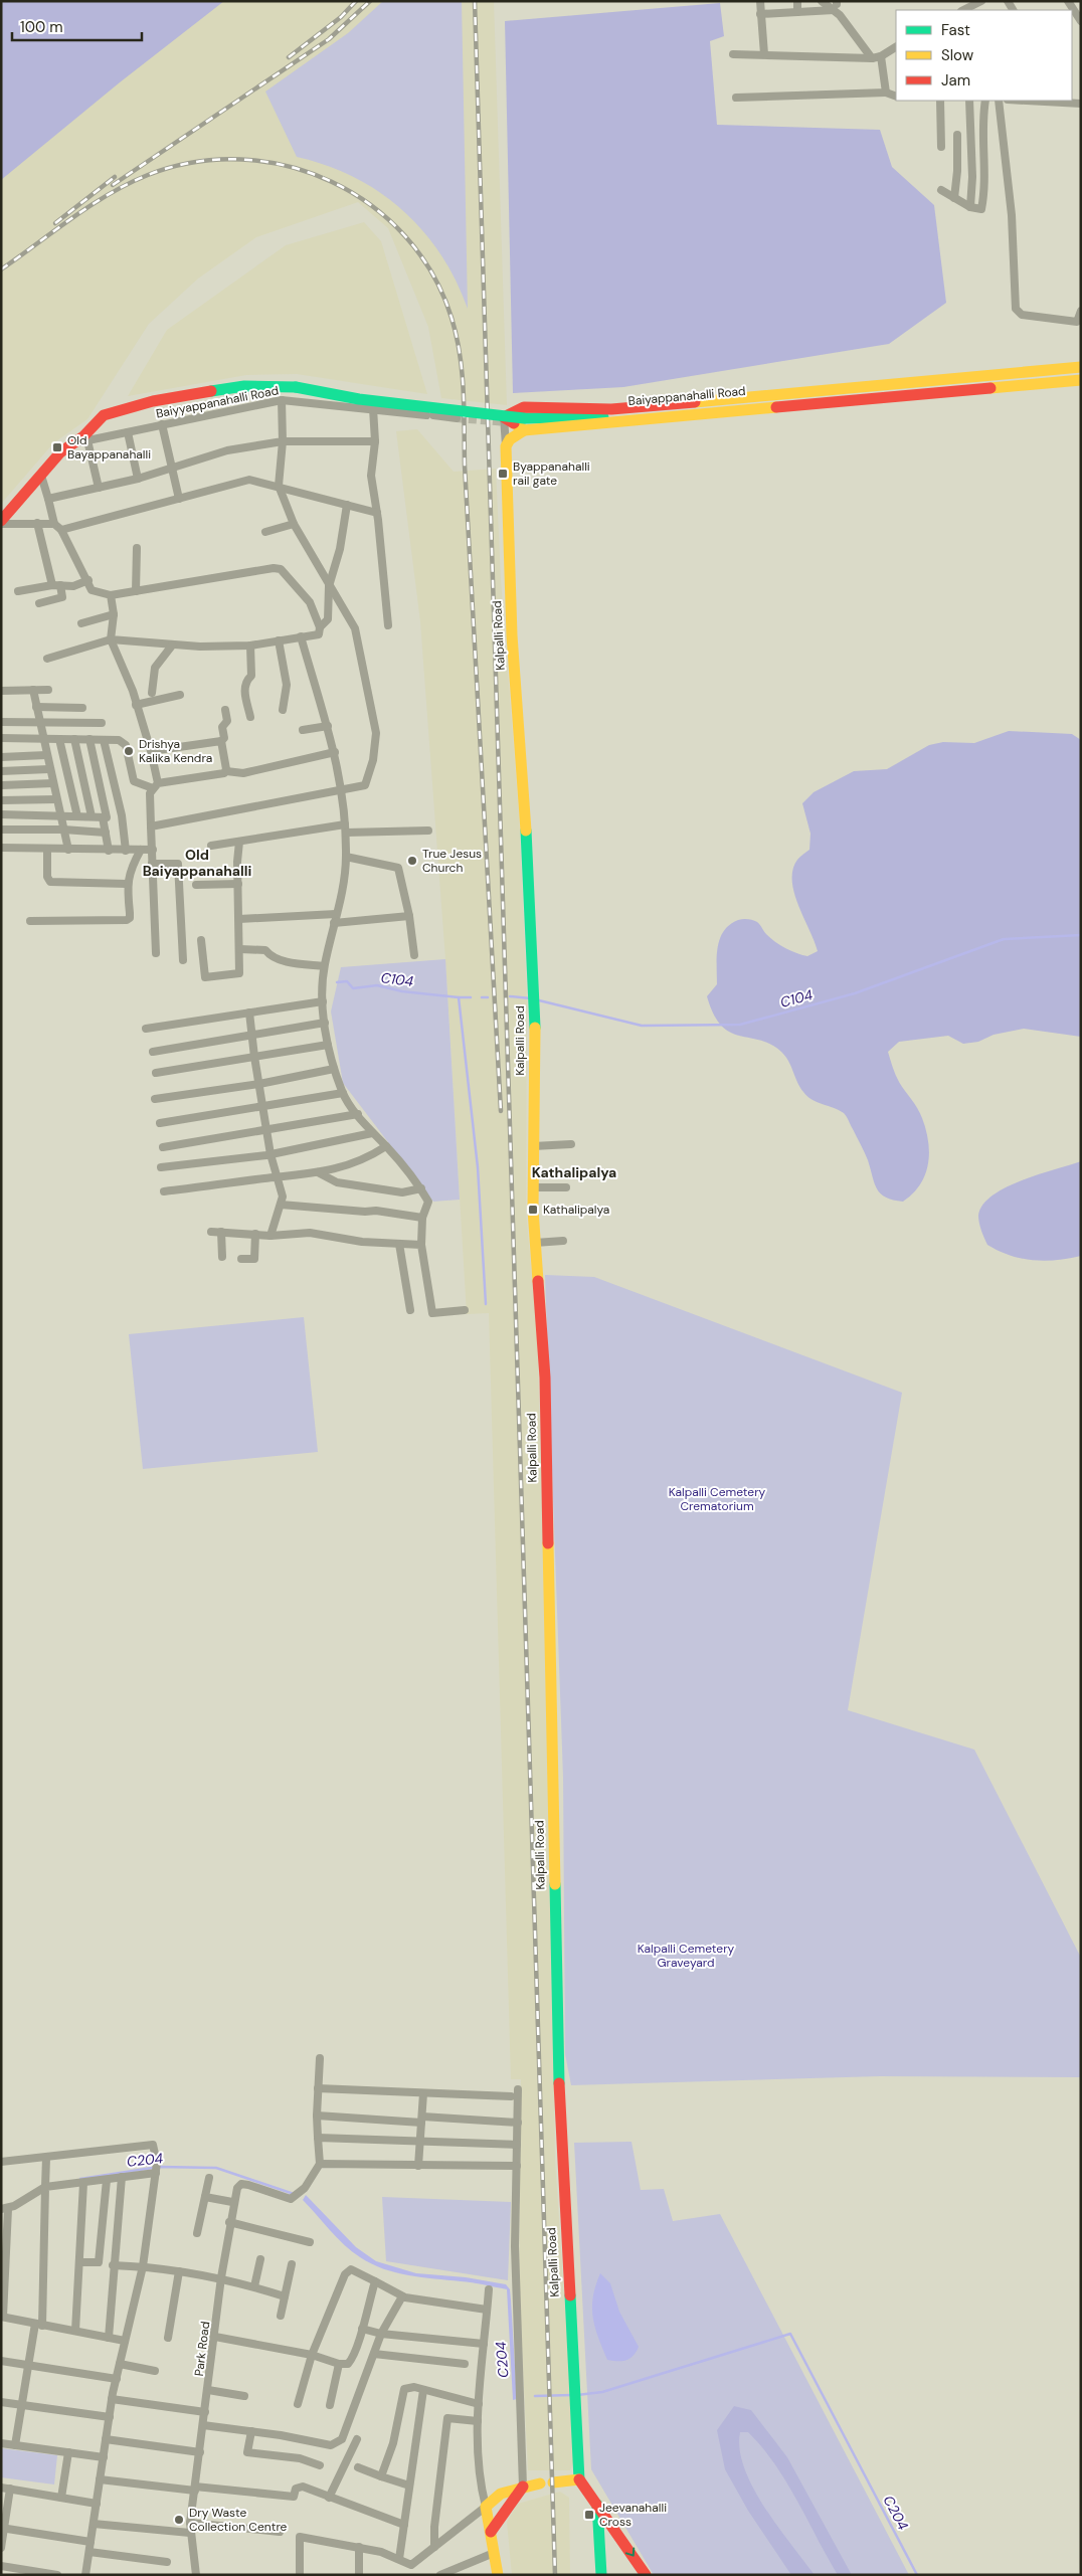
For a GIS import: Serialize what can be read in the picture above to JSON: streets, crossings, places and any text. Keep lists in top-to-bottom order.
{
  "streets": {
    "street": [
      "Baiyappanahalli Road",
      "Baiyyappanahalli Road",
      "Kalpalli Road",
      "Park Road"
    ]
  },
  "crossings": [
    ["Baiyappanahalli Road", "Baiyyappanahalli Road"]
  ],
  "districts": ["Old Baiyappanahalli", "Kathalipalya"],
  "water": ["C104", "C204"],
  "parks": ["Kalpalli Cemetery Crematorium", "Kalpalli Cemetery Graveyard"],
  "places": {
    "transit": [
      "Old Bayappanahalli",
      "Byappanahalli rail gate",
      "Kathalipalya",
      "Jeevanahalli Cross"
    ],
    "other": ["Drishya Kalika Kendra", "True Jesus Church", "Dry Waste Collection Centre"]
  },
  "legend": ["Fast", "Slow", "Jam"],
  "scale_bar": "100 m"
}
